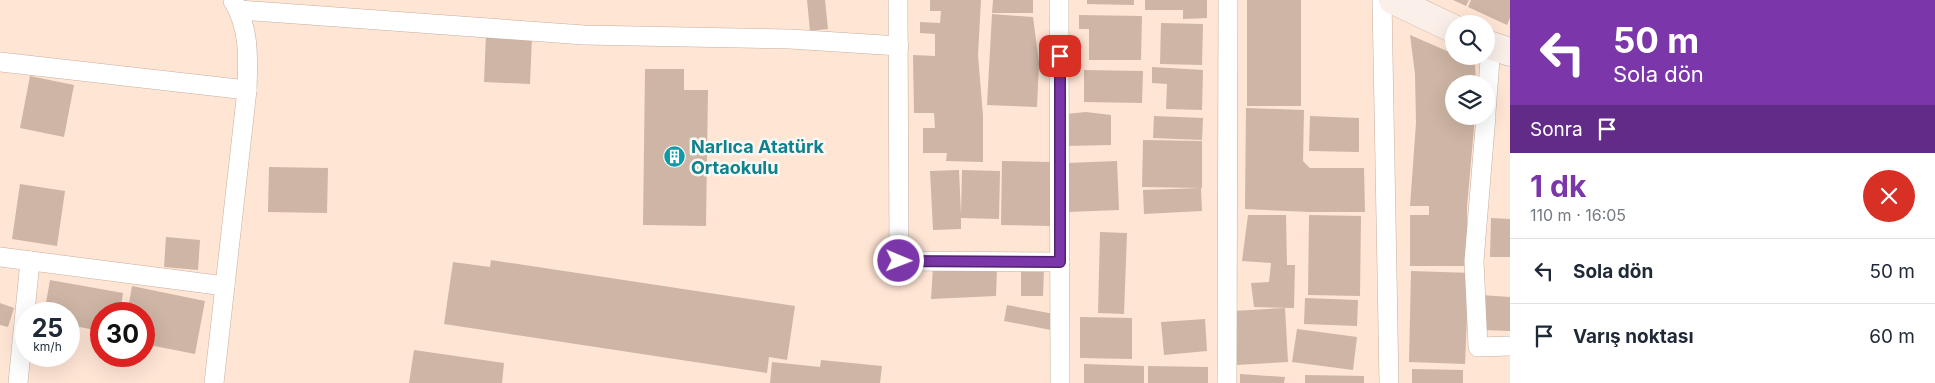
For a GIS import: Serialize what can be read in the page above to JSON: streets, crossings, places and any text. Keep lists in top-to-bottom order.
{
  "places": {
    "building": ["Narlıca Atatürk Ortaokulu"]
  },
  "page": {
    "turn": ["50 m", "Sola dön"],
    "then": "Sonra",
    "heading": ["1 dk", "110 m · 16:05"],
    "list": [
      {
        "name": "Sola dön",
        "value": "50 m"
      },
      {
        "name": "Varış noktası",
        "value": "60 m"
      }
    ],
    "speed": "25 km/h",
    "limit": "30"
  }
}
